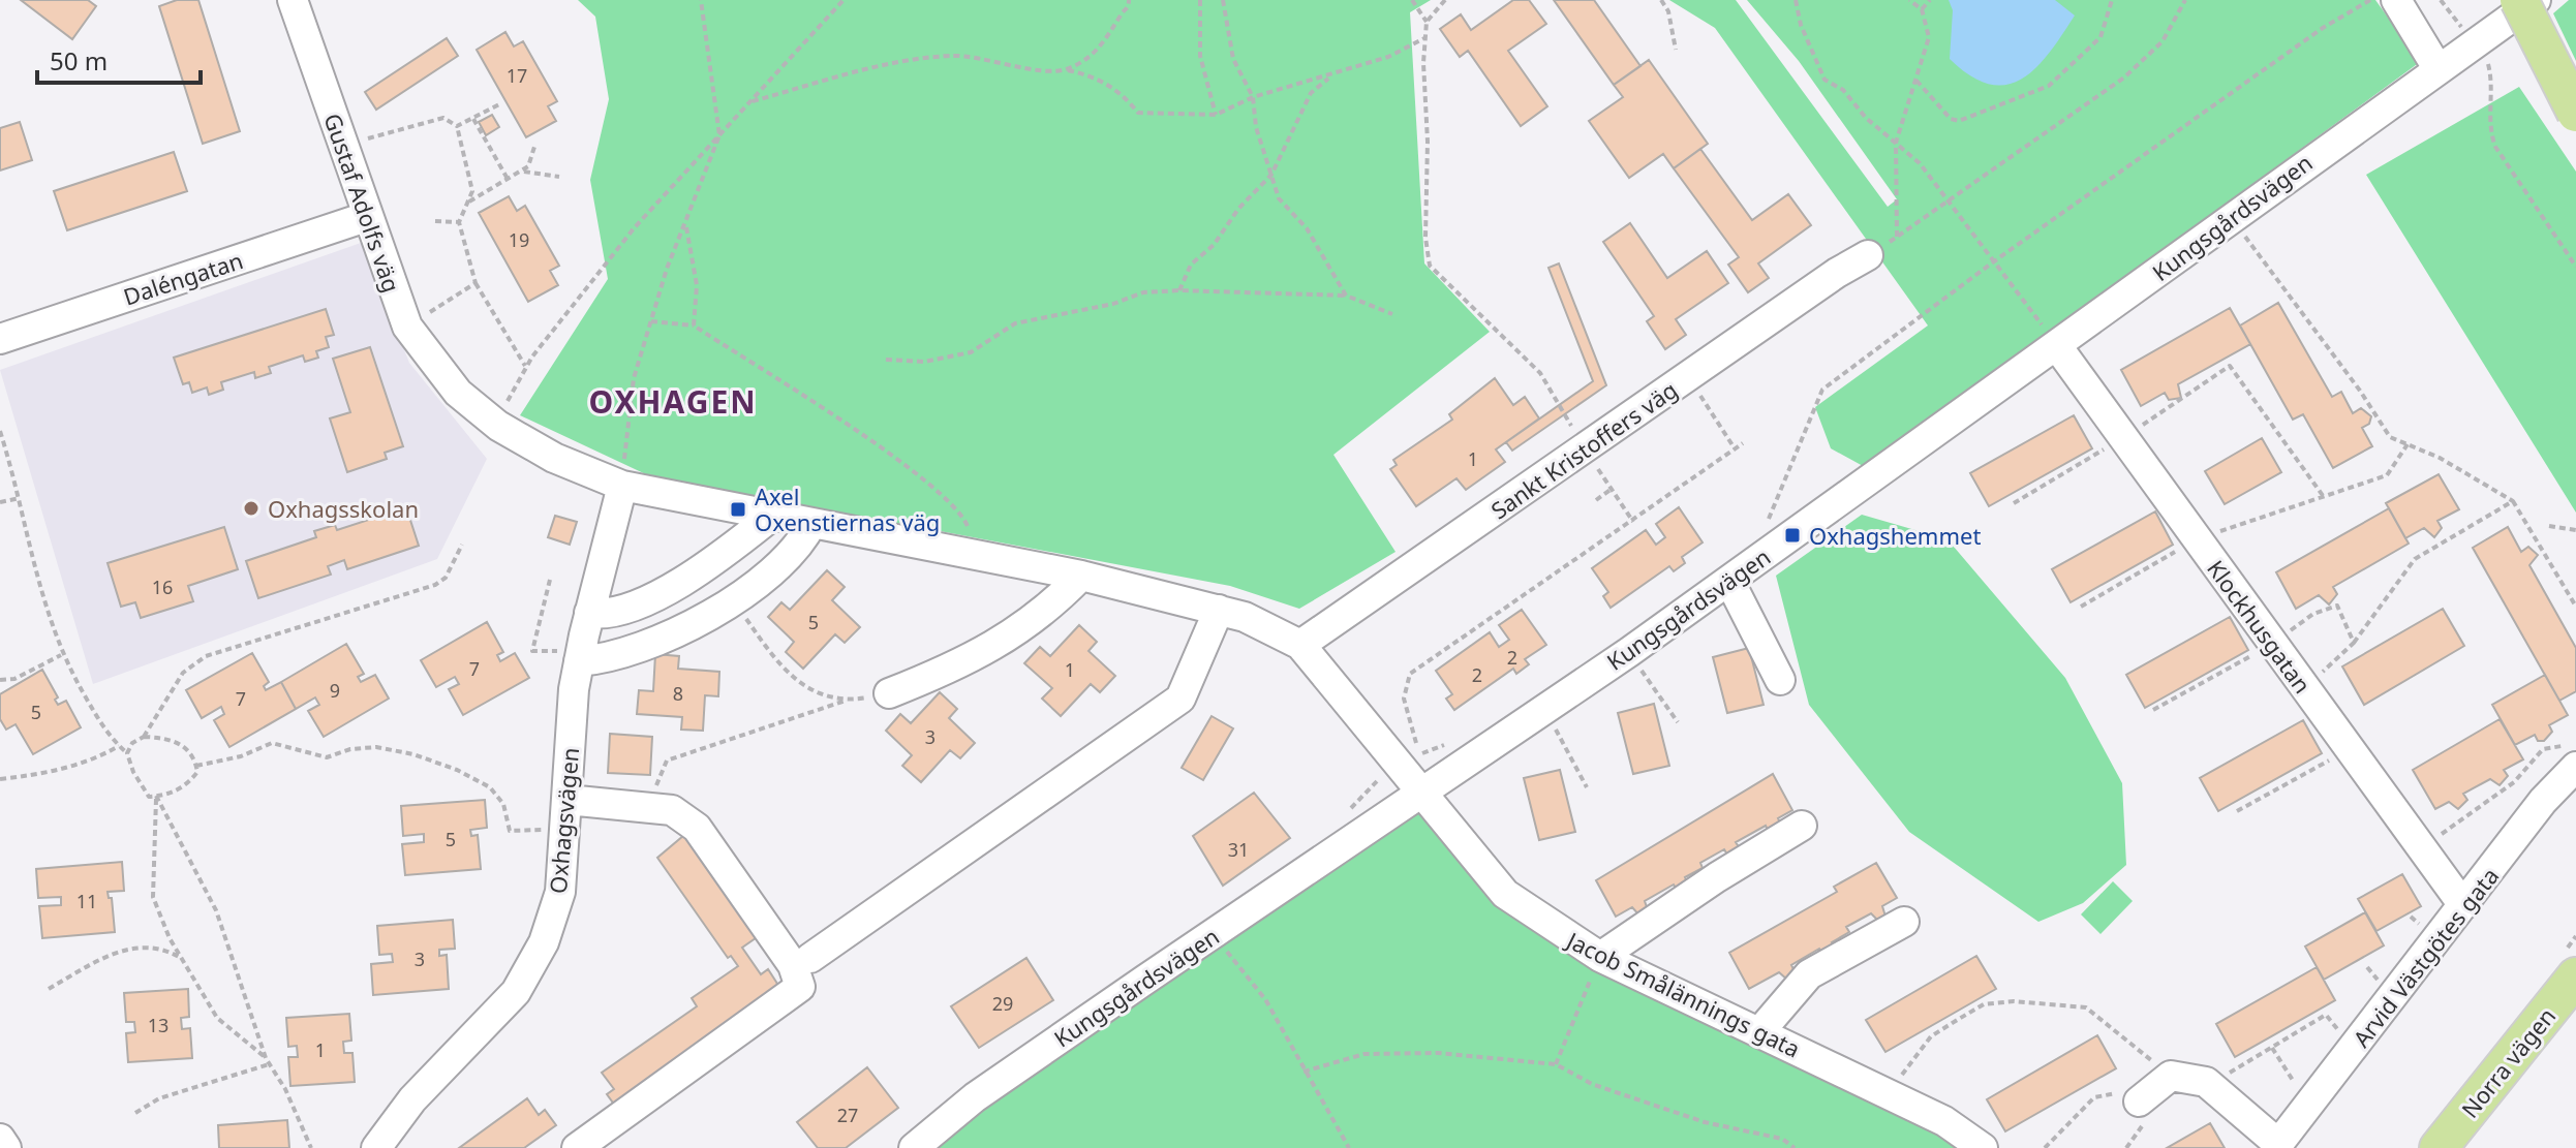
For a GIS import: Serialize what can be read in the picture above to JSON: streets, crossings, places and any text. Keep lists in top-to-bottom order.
{
  "streets": {
    "main road": ["Norra vägen"],
    "street": [
      "Gustaf Adolfs väg",
      "Kungsgårdsvägen",
      "Daléngatan",
      "Sankt Kristoffers väg",
      "Klockhusgatan",
      "Oxhagsvägen",
      "Arvid Västgötes gata",
      "Jacob Smålännings gata"
    ]
  },
  "crossings": [
    ["Gustaf Adolfs väg", "Daléngatan"],
    ["Kungsgårdsvägen", "Klockhusgatan"],
    ["Kungsgårdsvägen", "Jacob Smålännings gata"],
    ["Klockhusgatan", "Arvid Västgötes gata"]
  ],
  "districts": ["OXHAGEN"],
  "places": {
    "other": ["Oxhagsskolan"],
    "transit": ["Axel Oxenstiernas väg", "Oxhagshemmet"]
  },
  "house_numbers": [
    "17",
    "19",
    "1",
    "16",
    "5",
    "2",
    "7",
    "1",
    "2",
    "9",
    "8",
    "7",
    "5",
    "3",
    "5",
    "31",
    "11",
    "3",
    "29",
    "13",
    "1",
    "27"
  ],
  "scale_bar": "50 m"
}
